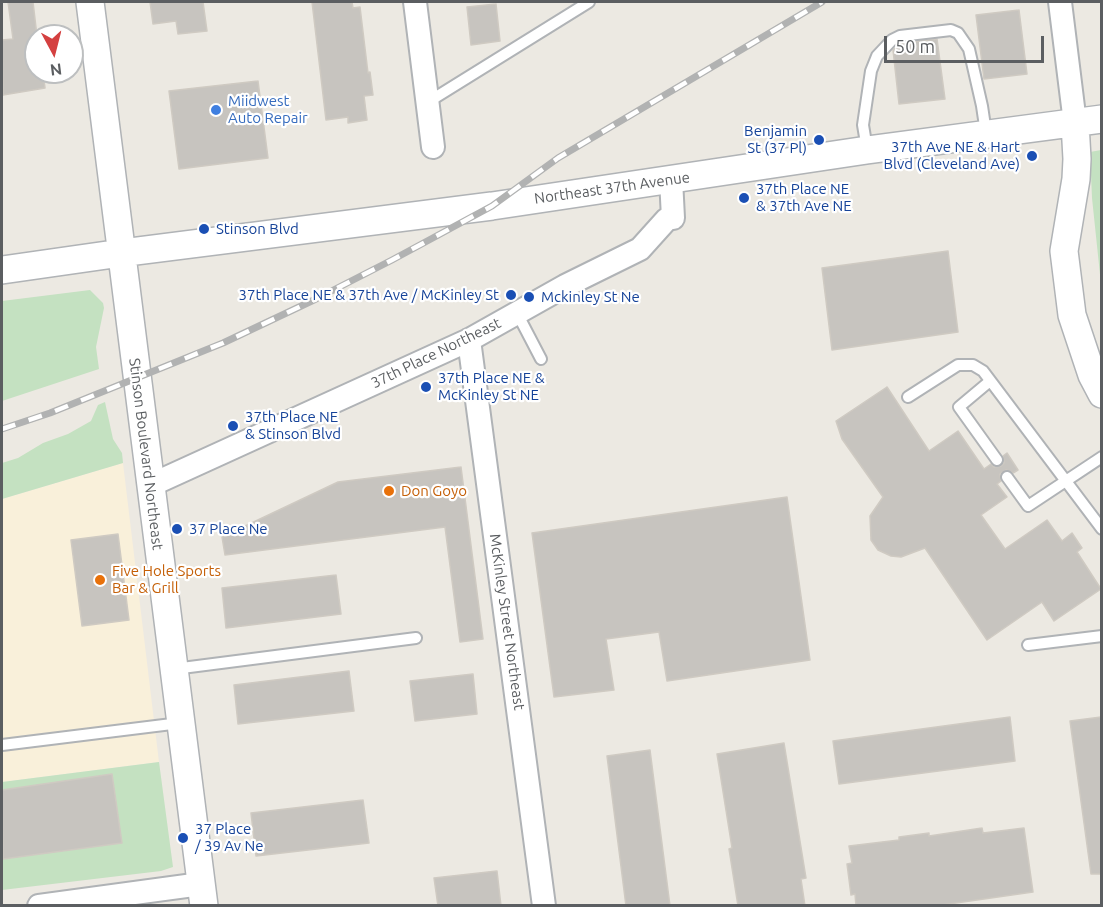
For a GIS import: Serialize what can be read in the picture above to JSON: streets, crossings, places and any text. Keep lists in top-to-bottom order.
{
  "streets": {
    "street": [
      "Northeast 37th Avenue",
      "37th Place Northeast",
      "Stinson Boulevard Northeast",
      "McKinley Street Northeast"
    ]
  },
  "crossings": [
    ["Northeast 37th Avenue", "37th Place Northeast"],
    ["Northeast 37th Avenue", "Stinson Boulevard Northeast"],
    ["37th Place Northeast", "Stinson Boulevard Northeast"],
    ["37th Place Northeast", "McKinley Street Northeast"]
  ],
  "places": [
    "Miidwest Auto Repair",
    "Benjamin St (37 Pl)",
    "37th Ave NE & Hart Blvd (Cleveland Ave)",
    "37th Place NE & 37th Ave NE",
    "Stinson Blvd",
    "37th Place NE & 37th Ave / McKinley St",
    "Mckinley St Ne",
    "37th Place NE & McKinley St NE",
    "37th Place NE & Stinson Blvd",
    "Don Goyo",
    "37 Place Ne",
    "Five Hole Sports Bar & Grill",
    "37 Place / 39 Av Ne"
  ],
  "scale_bar": "50 m",
  "north": "bottom"
}
